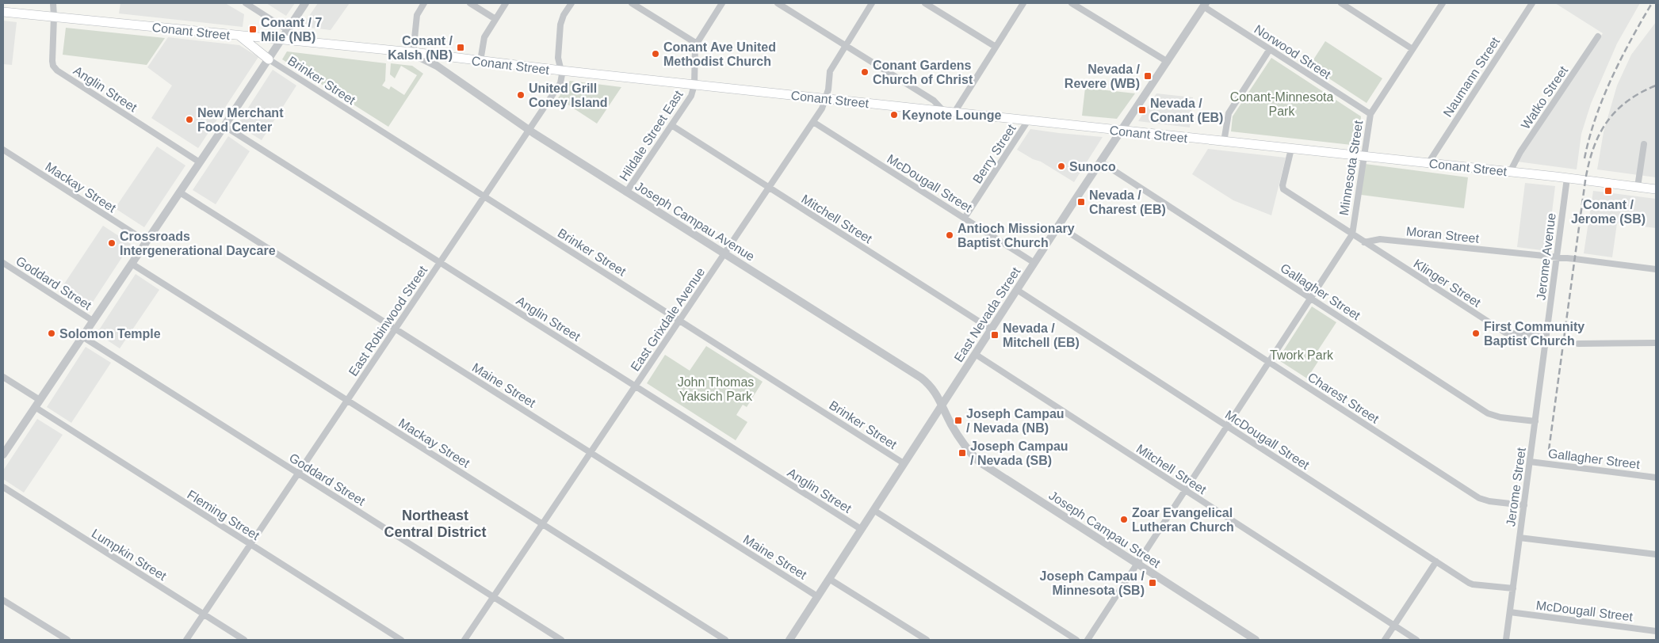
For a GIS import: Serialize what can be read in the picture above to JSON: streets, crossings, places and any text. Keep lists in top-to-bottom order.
{
  "streets": {
    "main road": ["Conant Street"],
    "street": [
      "Norwood Street",
      "Naumann Street",
      "Brinker Street",
      "Anglin Street",
      "Watko Street",
      "Hildale Street East",
      "Berry Street",
      "Minnesota Street",
      "McDougall Street",
      "Mackay Street",
      "Mitchell Street",
      "Joseph Campau Avenue",
      "Moran Street",
      "Jerome Avenue",
      "Goddard Street",
      "Klinger Street",
      "Gallagher Street",
      "East Nevada Street",
      "East Grixdale Avenue",
      "East Robinwood Street",
      "Maine Street",
      "Charest Street",
      "Jerome Street",
      "Fleming Street",
      "Joseph Campau Street",
      "Lumpkin Street"
    ]
  },
  "crossings": [
    ["Conant Street", "Naumann Street"],
    ["Conant Street", "Anglin Street"],
    ["Conant Street", "Watko Street"],
    ["Conant Street", "Hildale Street East"],
    ["Conant Street", "Berry Street"],
    ["Conant Street", "Minnesota Street"],
    ["Conant Street", "Joseph Campau Avenue"],
    ["Conant Street", "Jerome Avenue"],
    ["Conant Street", "East Nevada Street"],
    ["Conant Street", "East Grixdale Avenue"],
    ["Conant Street", "East Robinwood Street"],
    ["Norwood Street", "Minnesota Street"],
    ["Norwood Street", "East Nevada Street"],
    ["Brinker Street", "East Nevada Street"],
    ["Brinker Street", "East Grixdale Avenue"],
    ["Brinker Street", "East Robinwood Street"],
    ["Anglin Street", "East Nevada Street"],
    ["Anglin Street", "East Grixdale Avenue"],
    ["Anglin Street", "East Robinwood Street"],
    ["Hildale Street East", "Mitchell Street"],
    ["Hildale Street East", "Joseph Campau Avenue"],
    ["Berry Street", "McDougall Street"],
    ["Minnesota Street", "McDougall Street"],
    ["Minnesota Street", "Mitchell Street"],
    ["Minnesota Street", "Gallagher Street"],
    ["Minnesota Street", "Charest Street"],
    ["Minnesota Street", "Joseph Campau Street"],
    ["McDougall Street", "East Nevada Street"],
    ["McDougall Street", "East Grixdale Avenue"],
    ["McDougall Street", "Jerome Street"],
    ["Mackay Street", "East Grixdale Avenue"],
    ["Mackay Street", "East Robinwood Street"],
    ["Mitchell Street", "East Nevada Street"],
    ["Mitchell Street", "East Grixdale Avenue"],
    ["Joseph Campau Avenue", "East Nevada Street"],
    ["Joseph Campau Avenue", "East Grixdale Avenue"],
    ["Joseph Campau Avenue", "East Robinwood Street"],
    ["Joseph Campau Avenue", "Joseph Campau Street"],
    ["Moran Street", "Jerome Avenue"],
    ["Moran Street", "Klinger Street"],
    ["Jerome Avenue", "Klinger Street"],
    ["Jerome Avenue", "Jerome Street"],
    ["Goddard Street", "East Grixdale Avenue"],
    ["Goddard Street", "East Robinwood Street"],
    ["Klinger Street", "Jerome Street"],
    ["Gallagher Street", "East Nevada Street"],
    ["Gallagher Street", "Jerome Street"],
    ["East Nevada Street", "Maine Street"],
    ["East Nevada Street", "Charest Street"],
    ["East Grixdale Avenue", "Maine Street"],
    ["East Robinwood Street", "Maine Street"],
    ["East Robinwood Street", "Fleming Street"],
    ["East Robinwood Street", "Lumpkin Street"],
    ["Charest Street", "Jerome Street"]
  ],
  "districts": ["Northeast Central District"],
  "parks": ["Conant-Minnesota Park", "Twork Park", "John Thomas Yaksich Park"],
  "places": {
    "transit": [
      "Conant / 7 Mile (NB)",
      "Conant / Kalsh (NB)",
      "Nevada / Revere (WB)",
      "Nevada / Conant (EB)",
      "Conant / Jerome (SB)",
      "Nevada / Charest (EB)",
      "Nevada / Mitchell (EB)",
      "Joseph Campau / Nevada (NB)",
      "Joseph Campau / Nevada (SB)",
      "Joseph Campau / Minnesota (SB)"
    ],
    "other": [
      "Conant Ave United Methodist Church",
      "Conant Gardens Church of Christ",
      "United Grill Coney Island",
      "Keynote Lounge",
      "New Merchant Food Center",
      "Sunoco",
      "Antioch Missionary Baptist Church",
      "Crossroads Intergenerational Daycare",
      "Solomon Temple",
      "First Community Baptist Church",
      "Zoar Evangelical Lutheran Church"
    ]
  }
}
